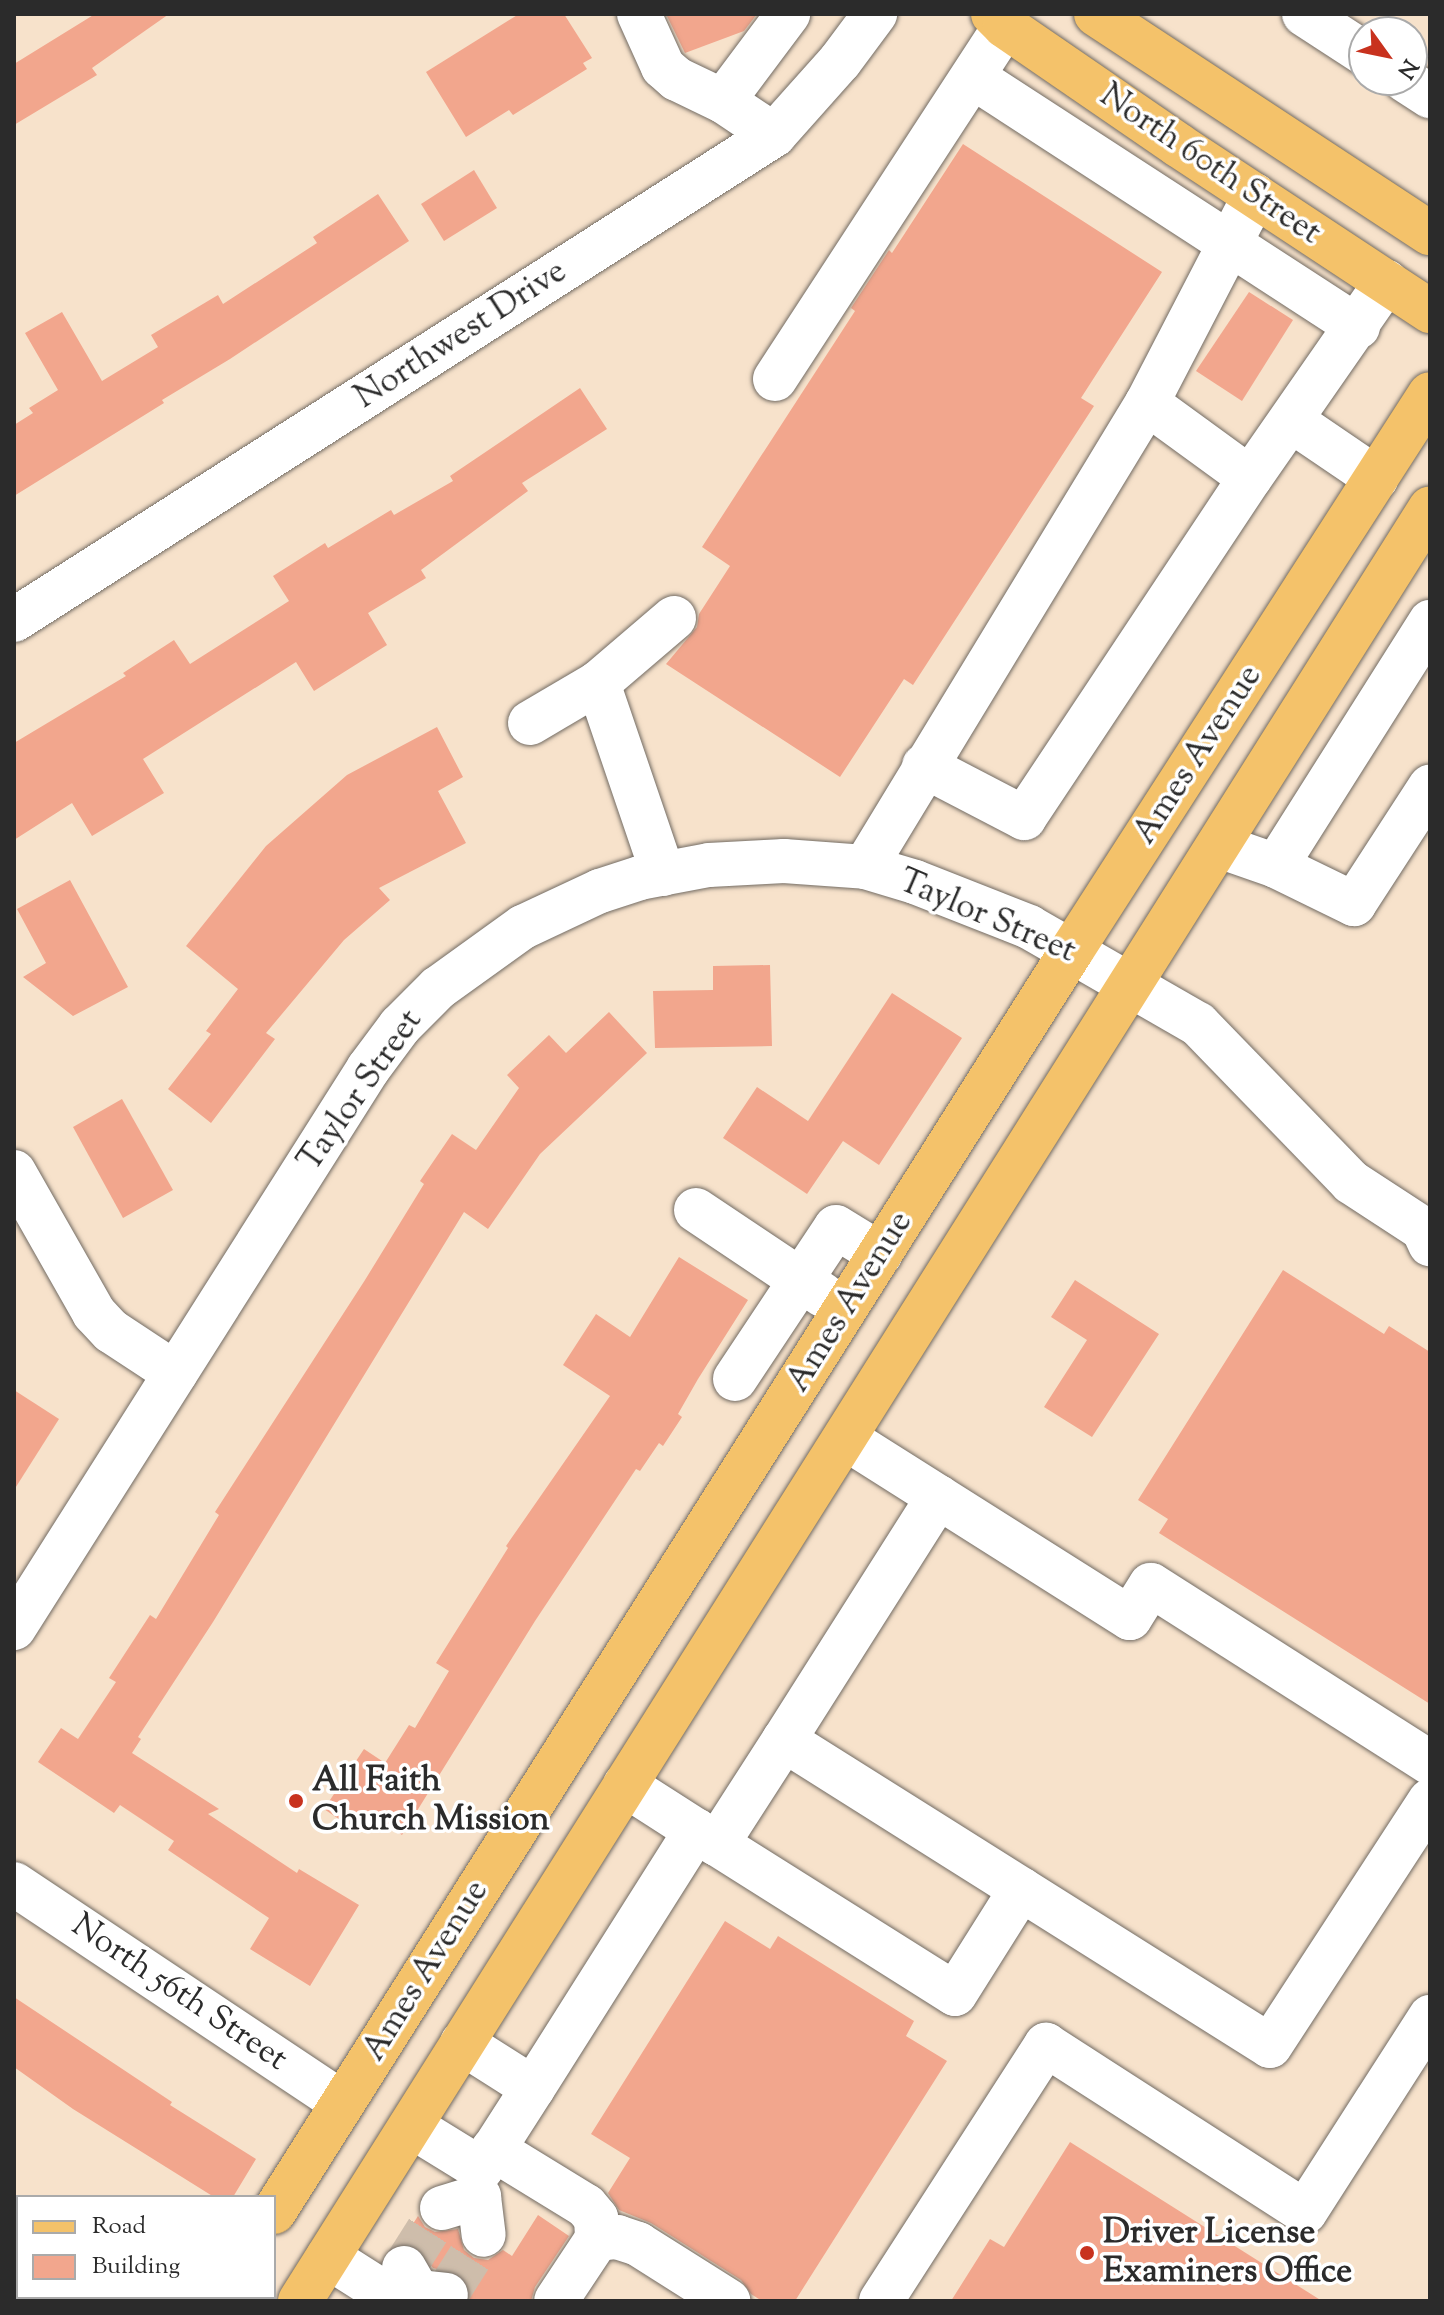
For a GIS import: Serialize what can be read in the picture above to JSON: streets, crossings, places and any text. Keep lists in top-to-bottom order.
{
  "streets": {
    "main road": ["North 60th Street", "Ames Avenue"],
    "street": ["Northwest Drive", "Taylor Street", "North 56th Street"]
  },
  "crossings": [
    ["Ames Avenue", "Taylor Street"],
    ["Ames Avenue", "North 56th Street"]
  ],
  "places": ["All Faith Church Mission", "Driver License Examiners Office"],
  "legend": ["Road", "Building"],
  "north": "bottom right"
}
